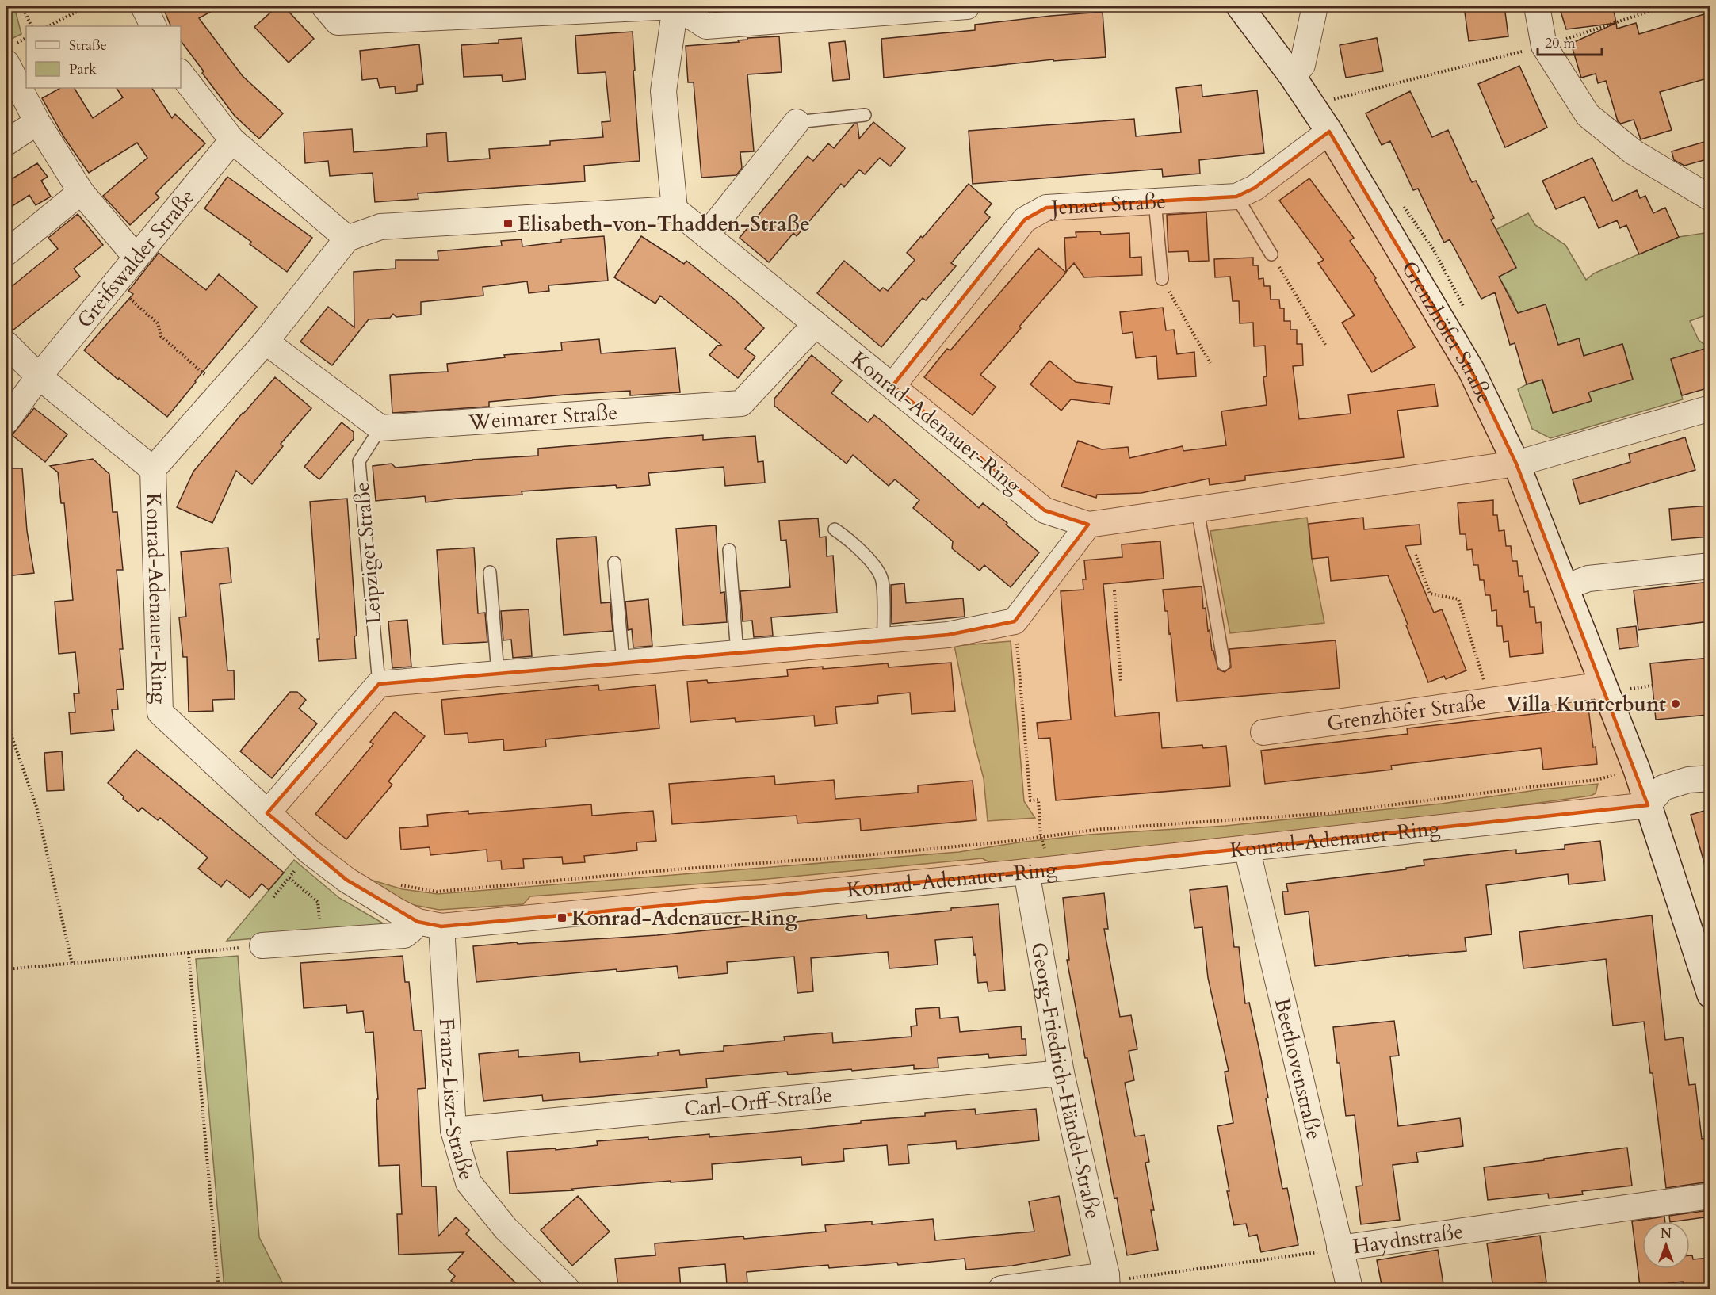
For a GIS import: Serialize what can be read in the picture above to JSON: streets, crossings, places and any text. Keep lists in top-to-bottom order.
{
  "streets": {
    "street": [
      "Jenaer Straße",
      "Greifswalder Straße",
      "Grenzhöfer Straße",
      "Weimarer Straße",
      "Konrad-Adenauer-Ring",
      "Beethovenstraße",
      "Georg-Friedrich-Händel-Straße",
      "Franz-Liszt-Straße",
      "Carl-Orff-Straße",
      "Haydnstraße"
    ],
    "lane": ["Leipziger Straße"]
  },
  "crossings": [
    ["Jenaer Straße", "Grenzhöfer Straße"],
    ["Jenaer Straße", "Konrad-Adenauer-Ring"],
    ["Grenzhöfer Straße", "Konrad-Adenauer-Ring"],
    ["Weimarer Straße", "Konrad-Adenauer-Ring"],
    ["Weimarer Straße", "Leipziger Straße"],
    ["Konrad-Adenauer-Ring", "Beethovenstraße"],
    ["Konrad-Adenauer-Ring", "Georg-Friedrich-Händel-Straße"],
    ["Konrad-Adenauer-Ring", "Franz-Liszt-Straße"],
    ["Beethovenstraße", "Haydnstraße"],
    ["Georg-Friedrich-Händel-Straße", "Carl-Orff-Straße"],
    ["Georg-Friedrich-Händel-Straße", "Haydnstraße"],
    ["Franz-Liszt-Straße", "Carl-Orff-Straße"]
  ],
  "places": {
    "transit": ["Elisabeth-von-Thadden-Straße", "Konrad-Adenauer-Ring"],
    "other": ["Villa Kunterbunt"]
  },
  "legend": ["Straße", "Park"],
  "scale_bar": "20 m",
  "north": "top"
}
